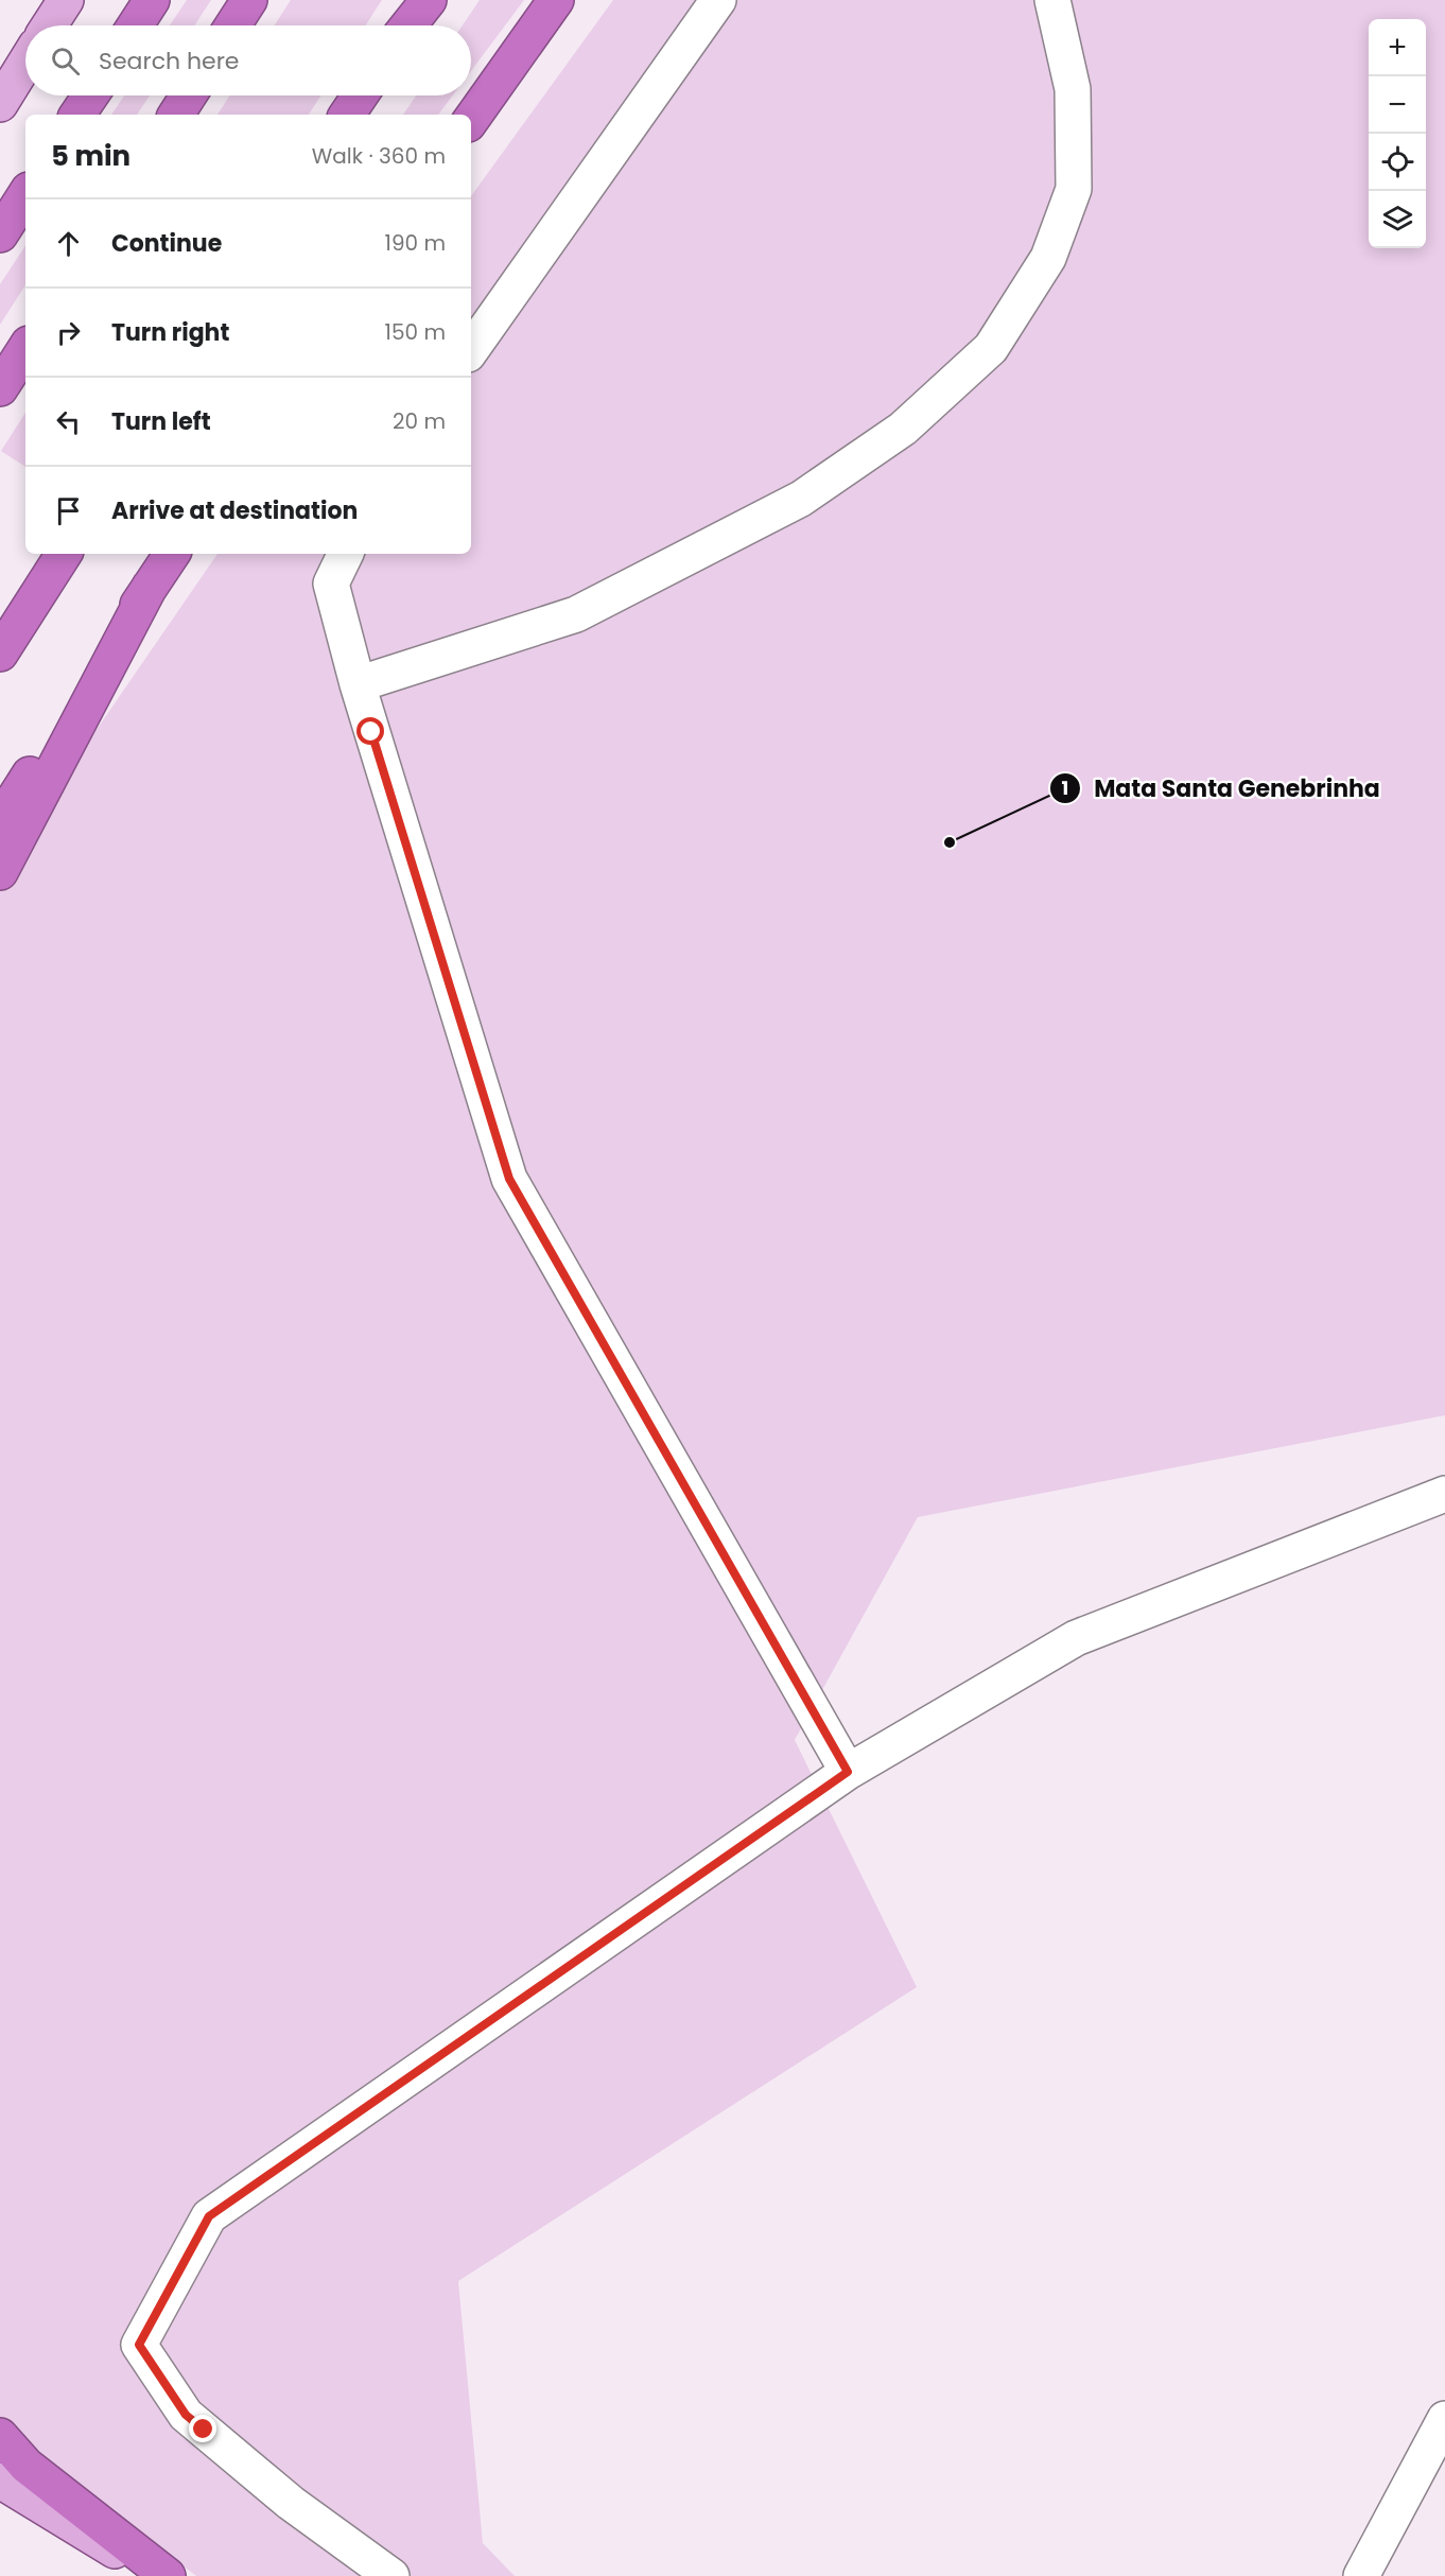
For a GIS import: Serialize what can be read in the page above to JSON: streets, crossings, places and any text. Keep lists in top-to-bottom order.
{
  "places": ["Mata Santa Genebrinha"],
  "page": {
    "map_buttons": ["+", "−"],
    "search": "Search here",
    "heading": ["5 min", "Walk · 360 m"],
    "list": [
      ["Continue", "190 m"],
      ["Turn right", "150 m"],
      ["Turn left", "20 m"],
      "Arrive at destination"
    ]
  }
}
